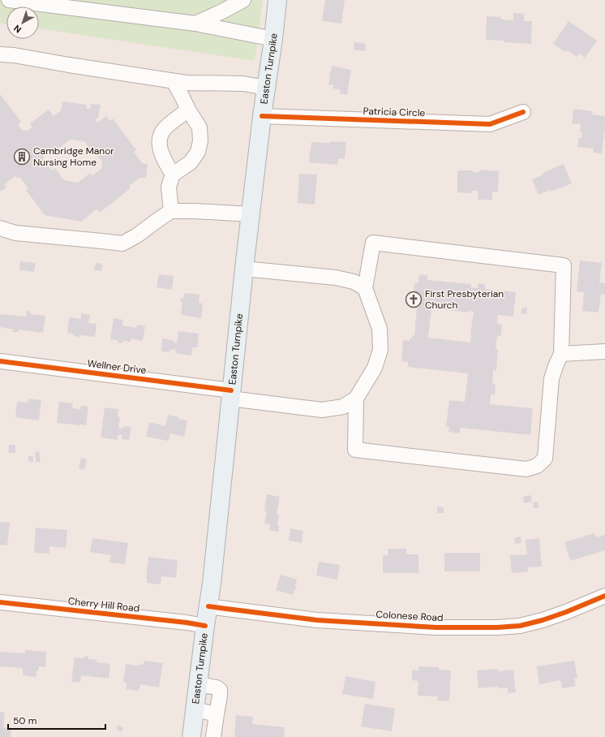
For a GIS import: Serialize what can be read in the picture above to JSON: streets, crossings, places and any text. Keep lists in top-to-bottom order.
{
  "streets": {
    "main road": ["Easton Turnpike"],
    "street": [
      "Patricia Circle",
      "Wellner Drive",
      "Cherry Hill Road",
      "Colonese Road"
    ]
  },
  "crossings": [
    ["Easton Turnpike", "Patricia Circle"],
    ["Easton Turnpike", "Wellner Drive"],
    ["Easton Turnpike", "Cherry Hill Road"],
    ["Easton Turnpike", "Colonese Road"]
  ],
  "places": {
    "building": ["Cambridge Manor Nursing Home"],
    "church": ["First Presbyterian Church"]
  },
  "scale_bar": "50 m",
  "north": "bottom left"
}
